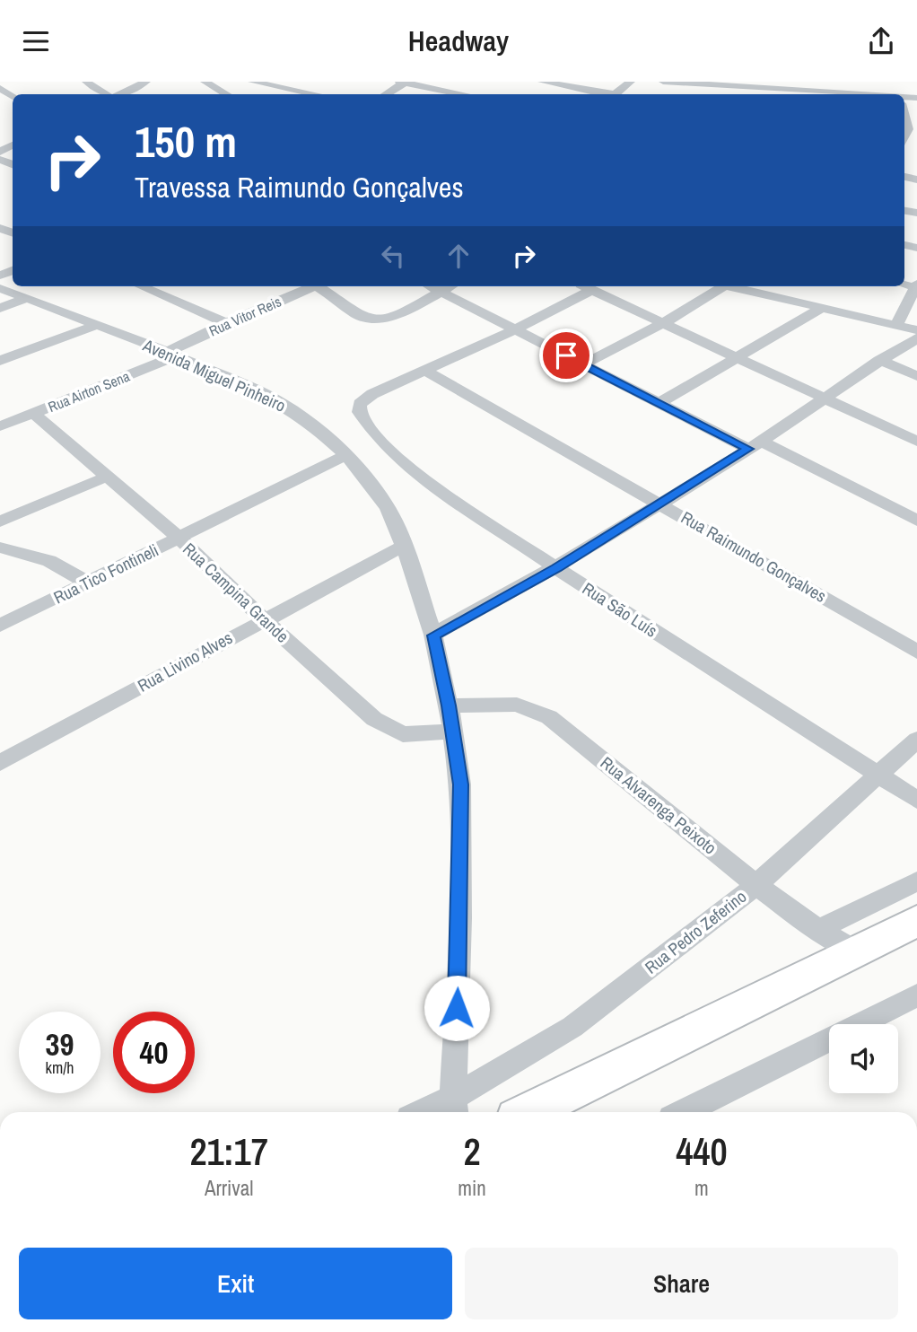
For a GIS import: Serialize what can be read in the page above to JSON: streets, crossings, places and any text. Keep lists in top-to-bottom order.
{
  "streets": {
    "street": [
      "Rua Vitor Reis",
      "Avenida Miguel Pinheiro",
      "Rua Airton Sena",
      "Rua Raimundo Gonçalves",
      "Rua Tico Fontineli",
      "Rua Campina Grande",
      "Rua São Luís",
      "Rua Livino Alves",
      "Rua Alvarenga Peixoto",
      "Rua Pedro Zeferino"
    ]
  },
  "crossings": [
    ["Rua Vitor Reis", "Avenida Miguel Pinheiro"],
    ["Rua Vitor Reis", "Rua Airton Sena"],
    ["Avenida Miguel Pinheiro", "Rua Airton Sena"],
    ["Avenida Miguel Pinheiro", "Rua Tico Fontineli"],
    ["Avenida Miguel Pinheiro", "Rua Campina Grande"],
    ["Avenida Miguel Pinheiro", "Rua Livino Alves"],
    ["Avenida Miguel Pinheiro", "Rua Alvarenga Peixoto"],
    ["Avenida Miguel Pinheiro", "Rua Pedro Zeferino"],
    ["Rua Airton Sena", "Rua Campina Grande"],
    ["Rua Tico Fontineli", "Rua Campina Grande"],
    ["Rua Campina Grande", "Rua Livino Alves"],
    ["Rua São Luís", "Rua Pedro Zeferino"],
    ["Rua Alvarenga Peixoto", "Rua Pedro Zeferino"]
  ],
  "page": {
    "header": "Headway",
    "turn": ["150 m", "Travessa Raimundo Gonçalves"],
    "speed": "39 km/h",
    "limit": "40",
    "eta": [
      "21:17",
      "Arrival",
      "2",
      "min",
      "440",
      "m"
    ],
    "buttons": ["Exit", "Share"]
  }
}
